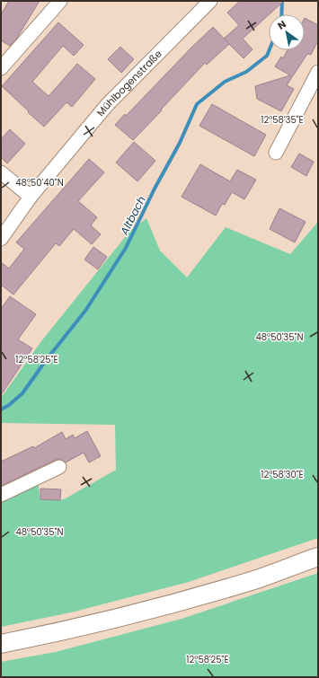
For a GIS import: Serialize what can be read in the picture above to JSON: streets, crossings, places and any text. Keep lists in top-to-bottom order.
{
  "streets": {
    "street": ["Mühlbogenstraße"]
  },
  "water": ["Altbach"],
  "north": "top left",
  "coordinates": [
    "12°58'35\"E",
    "48°50'40\"N",
    "48°50'35\"N",
    "12°58'25\"E",
    "12°58'30\"E"
  ]
}
